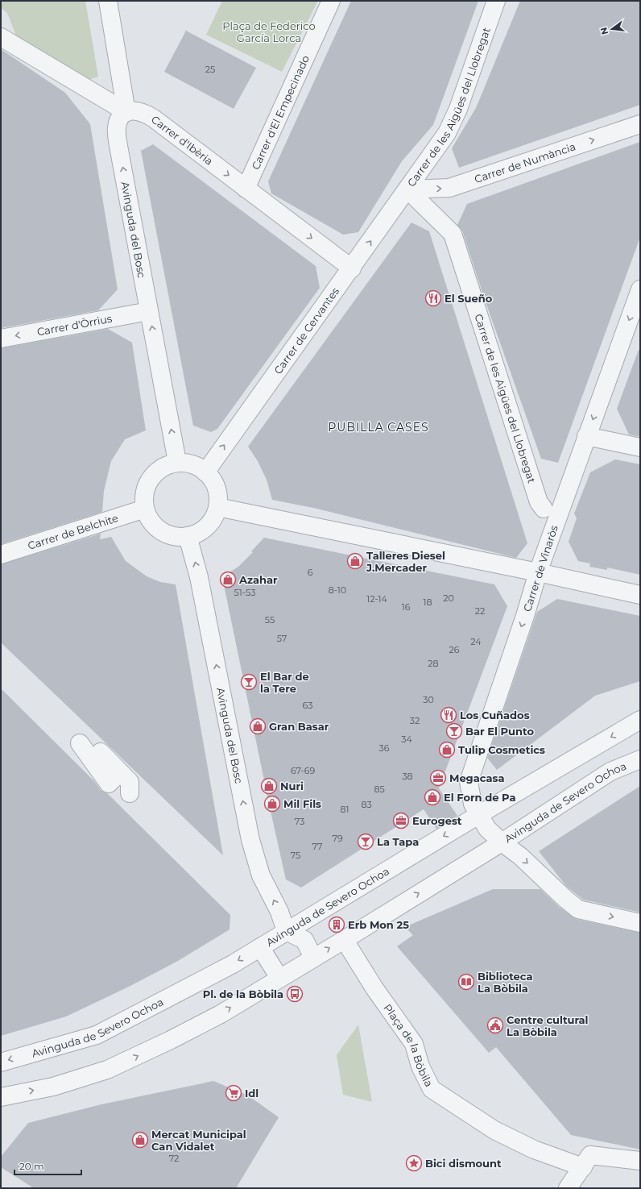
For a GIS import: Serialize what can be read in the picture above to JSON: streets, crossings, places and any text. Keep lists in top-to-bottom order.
{
  "streets": {
    "street": [
      "Carrer de les Aigües del Llobregat",
      "Carrer d'El Empecinado",
      "Carrer d'Ibèria",
      "Carrer de Numància",
      "Avinguda del Bosc",
      "Carrer d'Òrrius",
      "Carrer de Cervantes",
      "Carrer de Belchite",
      "Carrer de Vinaròs",
      "Avinguda de Severo Ochoa",
      "Plaça de la Bòbila"
    ]
  },
  "crossings": [
    ["Carrer de les Aigües del Llobregat", "Carrer de Numància"],
    ["Carrer de les Aigües del Llobregat", "Carrer de Cervantes"],
    ["Carrer d'El Empecinado", "Carrer d'Ibèria"],
    ["Carrer d'Ibèria", "Avinguda del Bosc"],
    ["Carrer d'Ibèria", "Carrer de Cervantes"],
    ["Carrer de Numància", "Carrer de Cervantes"],
    ["Avinguda del Bosc", "Carrer d'Òrrius"],
    ["Avinguda del Bosc", "Carrer de Cervantes"],
    ["Avinguda del Bosc", "Carrer de Belchite"],
    ["Avinguda del Bosc", "Avinguda de Severo Ochoa"],
    ["Carrer de Cervantes", "Carrer de Belchite"],
    ["Carrer de Vinaròs", "Avinguda de Severo Ochoa"],
    ["Avinguda de Severo Ochoa", "Plaça de la Bòbila"]
  ],
  "one_way": [
    "Carrer d'Ibèria",
    "Carrer de Numància",
    "Avinguda del Bosc",
    "Carrer d'Òrrius",
    "Carrer de Cervantes",
    "Carrer de Vinaròs"
  ],
  "districts": ["PUBILLA CASES"],
  "parks": ["Plaça de Federico García Lorca"],
  "places": {
    "restaurant": ["El Sueño", "Los Cuñados"],
    "shop": [
      "Talleres Diesel J.Mercader",
      "Azahar",
      "Gran Basar",
      "Tulip Cosmetics",
      "Nuri",
      "El Forn de Pa",
      "Mil Fils",
      "Mercat Municipal Can Vidalet"
    ],
    "bar": ["El Bar de la Tere", "Bar El Punto", "La Tapa"],
    "office": ["Megacasa", "Eurogest"],
    "building": ["Erb Mon 25"],
    "library": ["Biblioteca La Bòbila"],
    "bus stop": ["Pl. de la Bòbila"],
    "public building": ["Centre cultural La Bòbila"],
    "supermarket": ["Idl"],
    "place": ["Bici dismount"]
  },
  "house_numbers": [
    "25",
    "6",
    "8-10",
    "51-53",
    "20",
    "12-14",
    "18",
    "16",
    "22",
    "55",
    "57",
    "24",
    "26",
    "28",
    "30",
    "63",
    "32",
    "34",
    "36",
    "67-69",
    "38",
    "85",
    "83",
    "81",
    "73",
    "79",
    "77",
    "75",
    "72"
  ],
  "scale_bar": "20 m",
  "north": "left"
}
